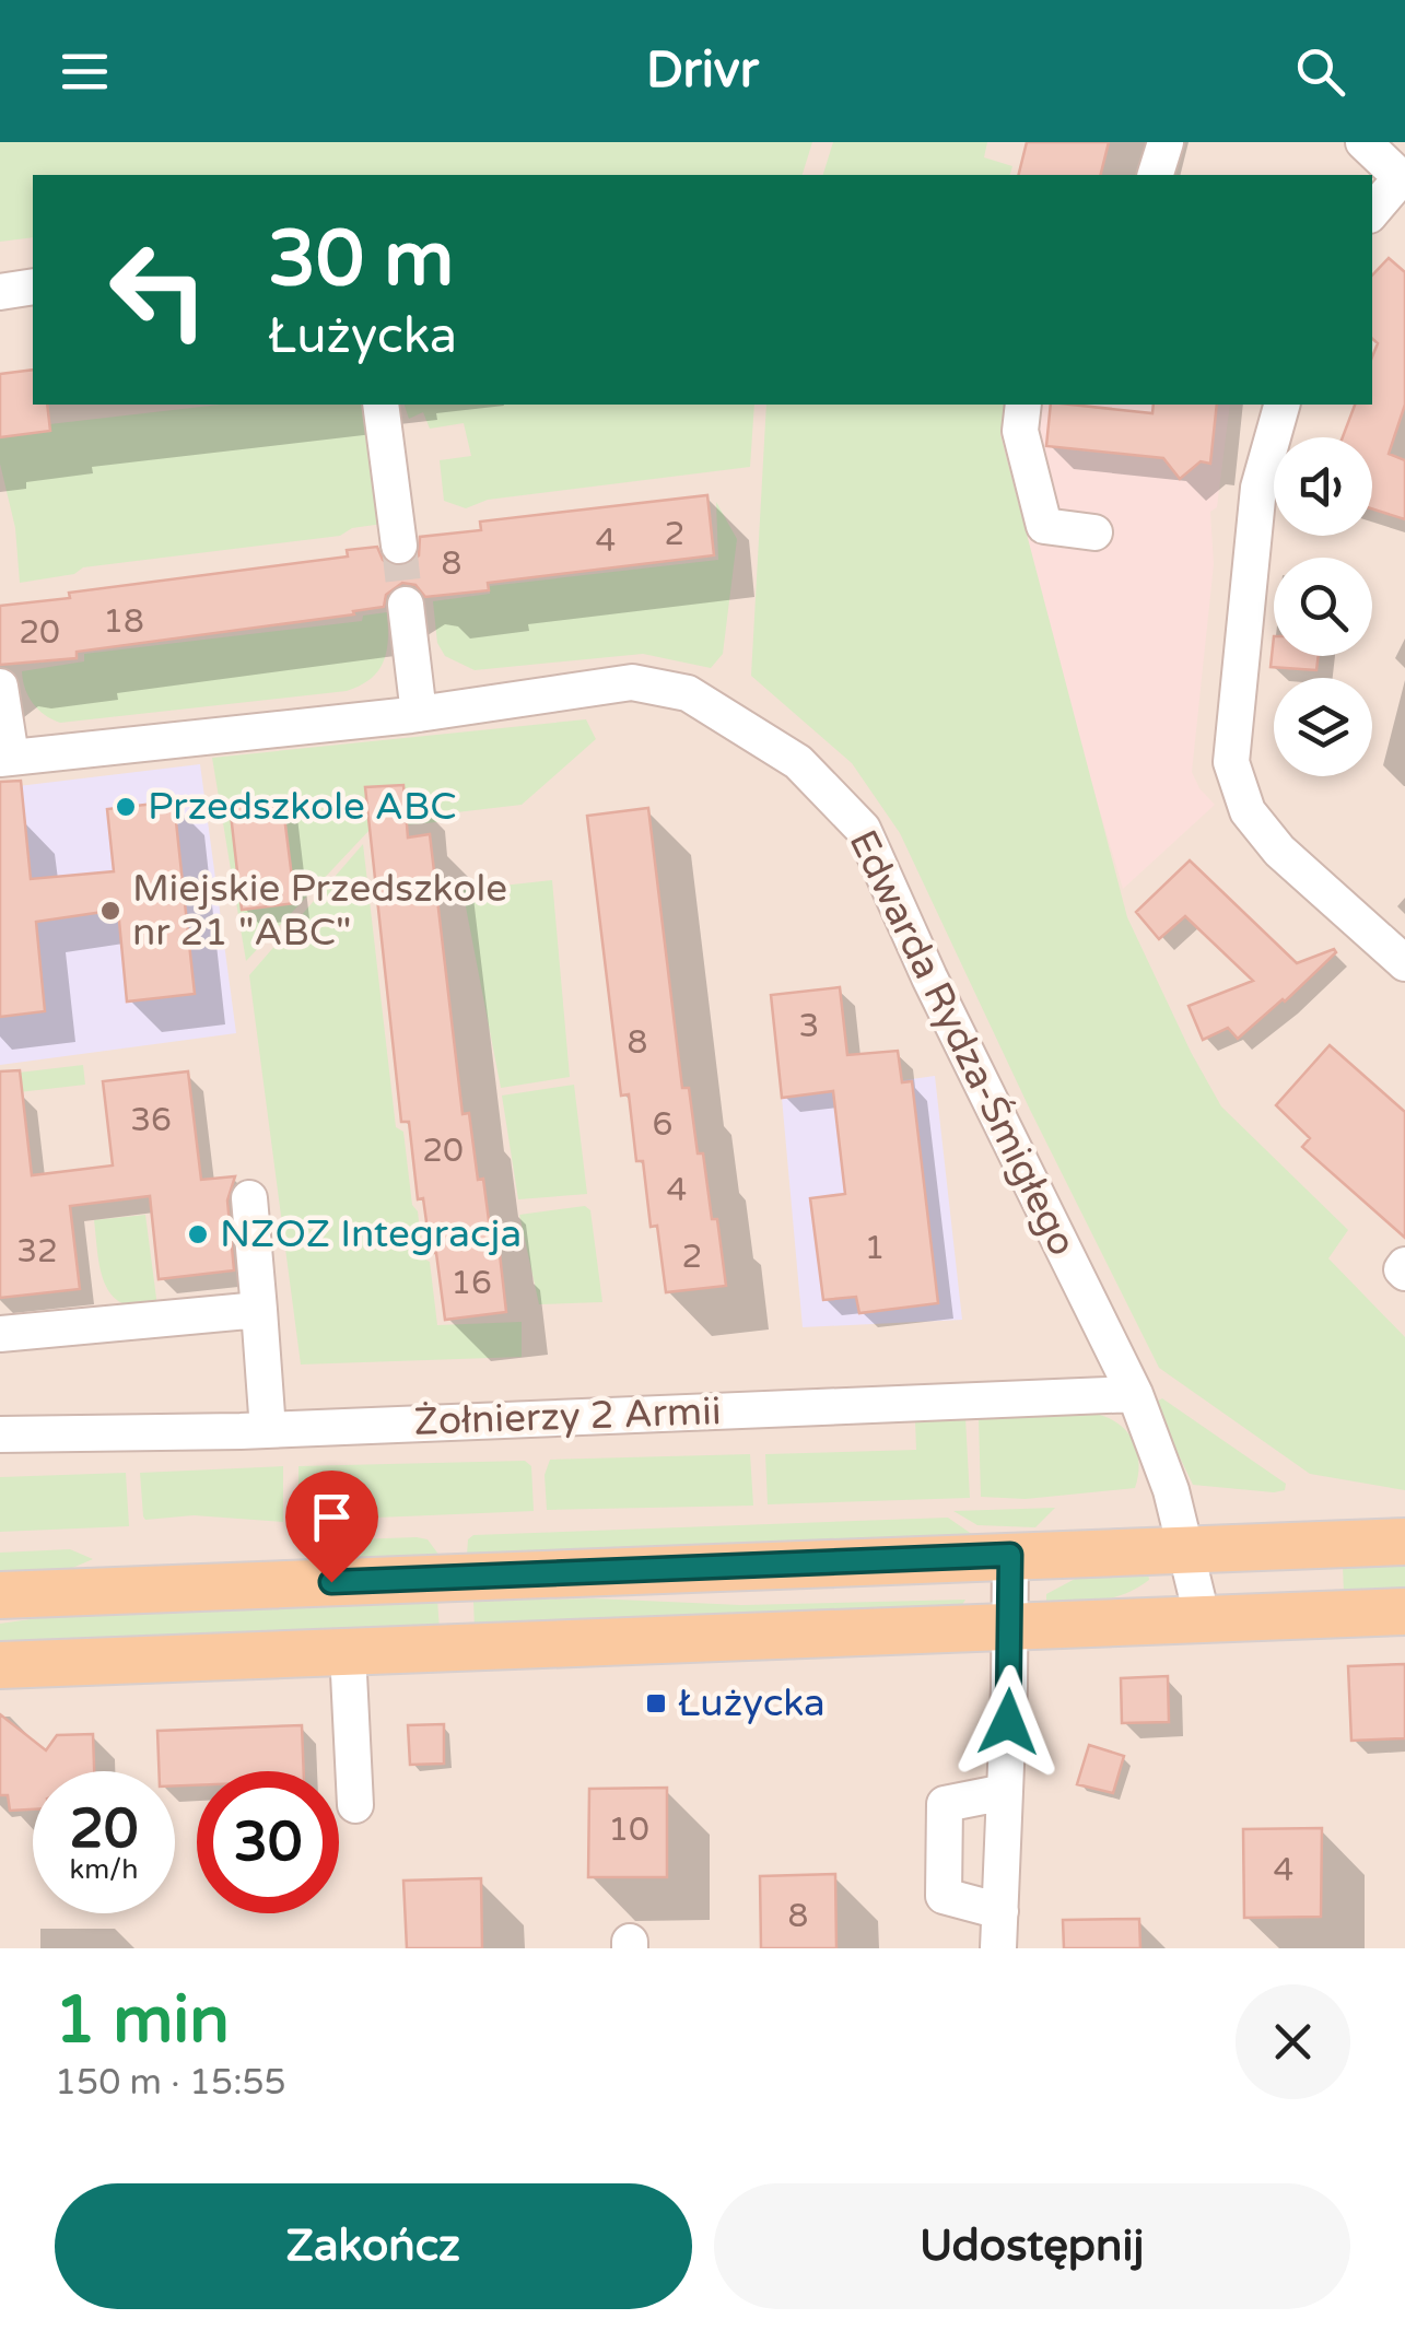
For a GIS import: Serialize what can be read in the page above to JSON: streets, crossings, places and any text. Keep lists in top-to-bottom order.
{
  "streets": {
    "street": ["Edwarda Rydza-Śmigłego", "Żołnierzy 2 Armii"]
  },
  "crossings": [
    ["Edwarda Rydza-Śmigłego", "Żołnierzy 2 Armii"]
  ],
  "places": {
    "other": ["Przedszkole ABC", "Miejskie Przedszkole nr 21 \"ABC\"", "NZOZ Integracja"],
    "transit": ["Łużycka"]
  },
  "house_numbers": [
    "2",
    "4",
    "8",
    "18",
    "20",
    "3",
    "8",
    "36",
    "6",
    "20",
    "4",
    "1",
    "32",
    "2",
    "16",
    "10",
    "4",
    "8"
  ],
  "page": {
    "header": "Drivr",
    "turn": ["30 m", "Łużycka"],
    "speed": "20 km/h",
    "limit": "30",
    "heading": ["1 min", "150 m · 15:55"],
    "buttons": ["Zakończ", "Udostępnij"]
  }
}
